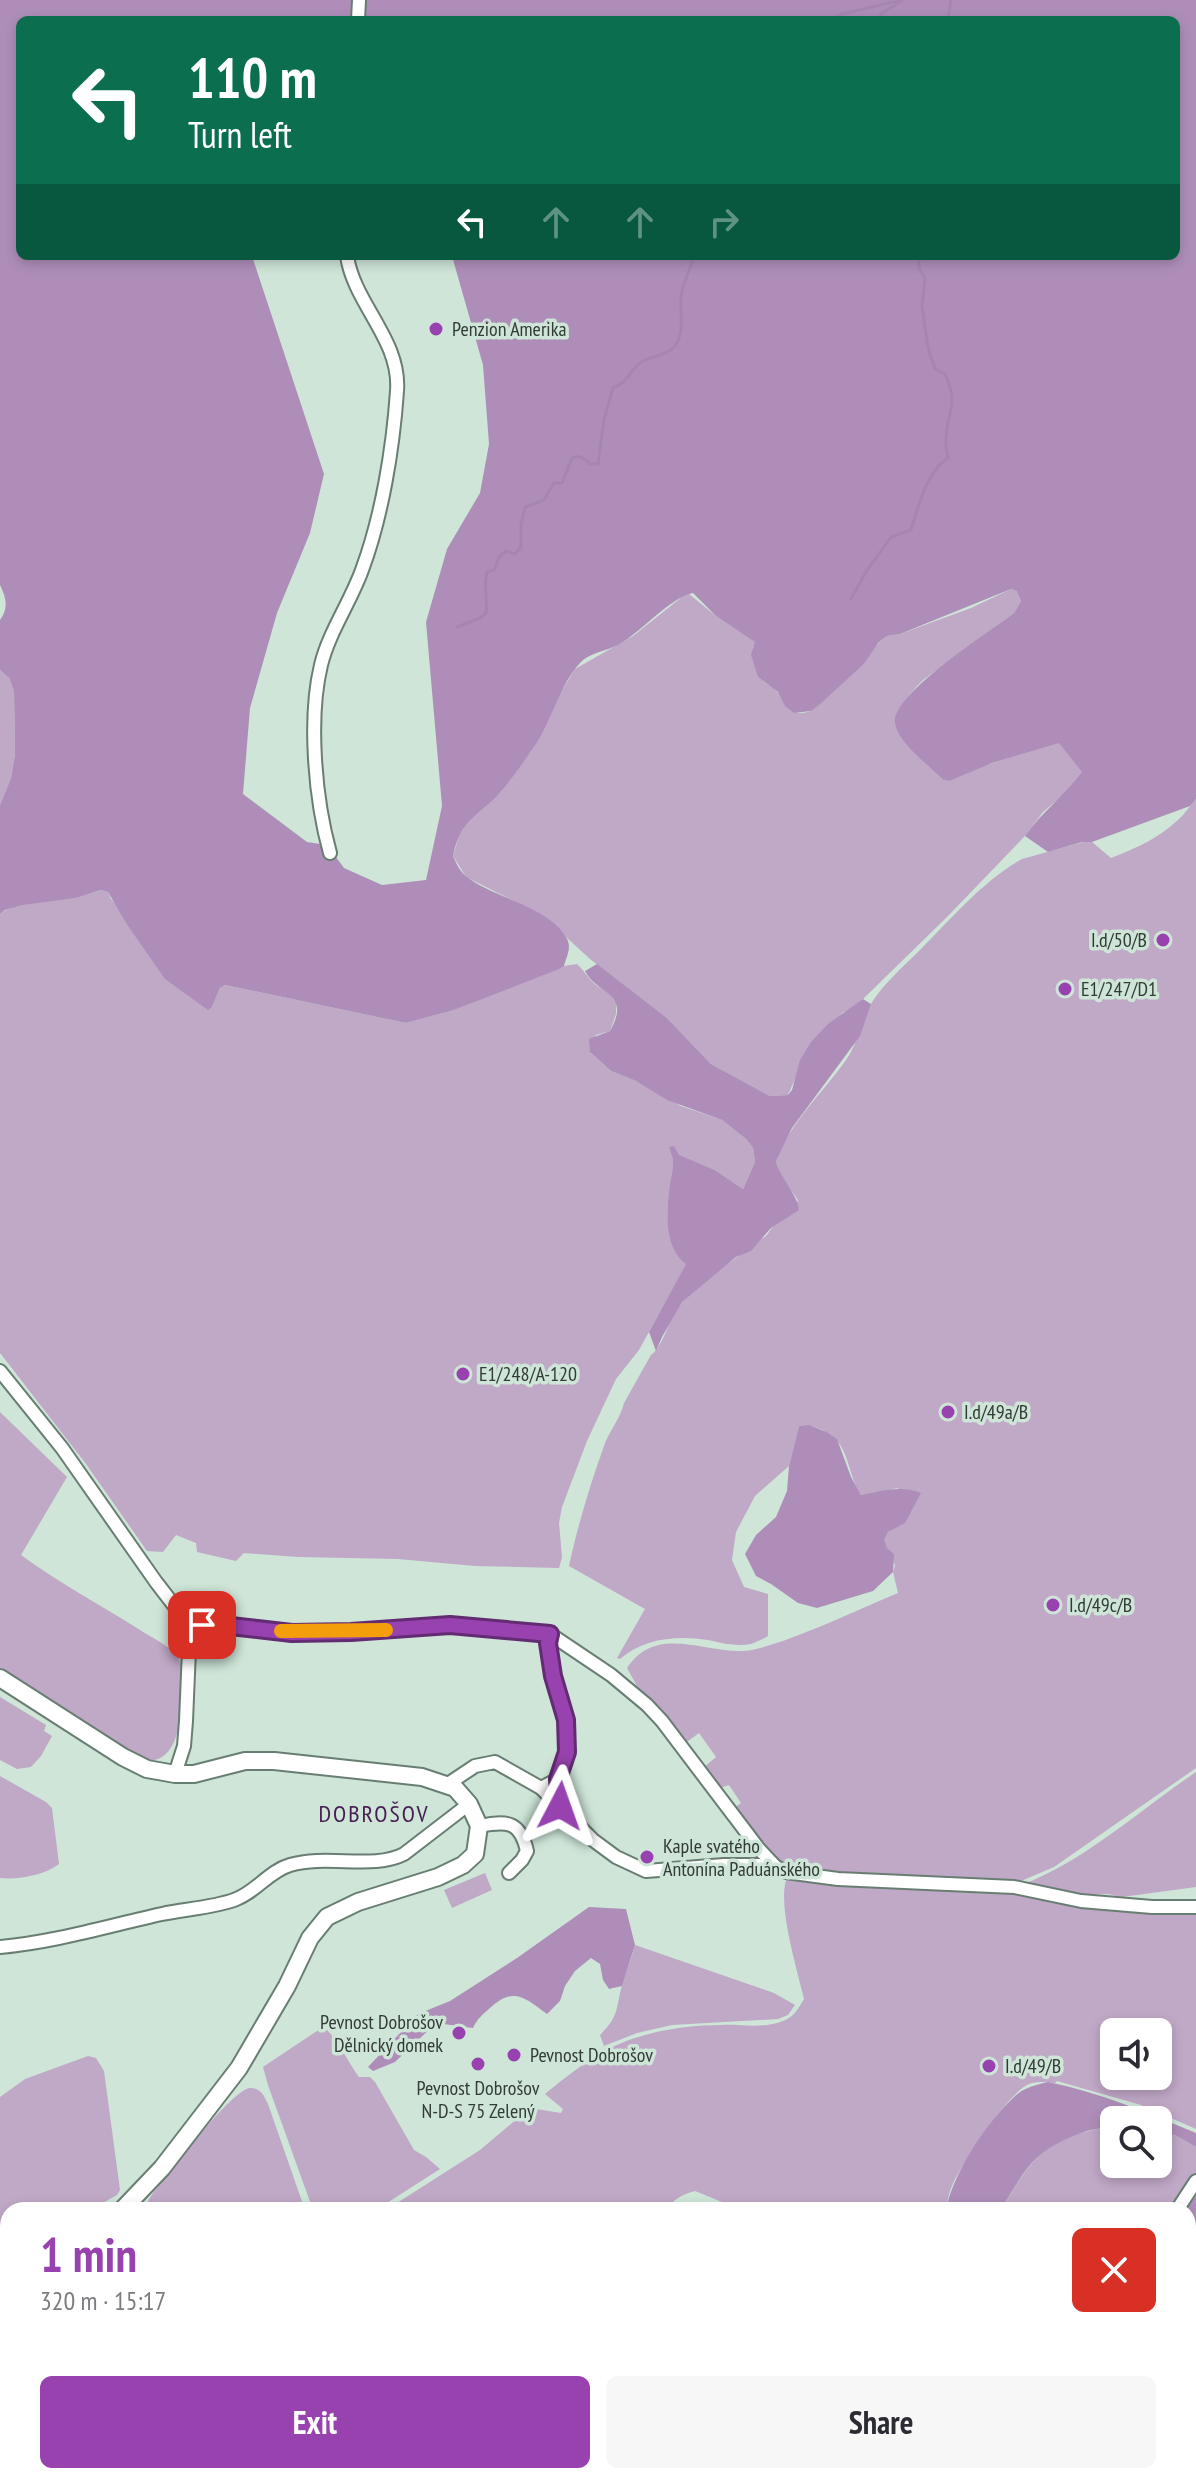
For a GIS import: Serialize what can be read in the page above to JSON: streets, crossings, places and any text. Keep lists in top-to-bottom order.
{
  "districts": ["DOBROŠOV"],
  "places": [
    "Penzion Amerika",
    "I.d/50/B",
    "E1/247/D1",
    "E1/248/A-120",
    "I.d/49a/B",
    "I.d/49c/B",
    "Kaple svatého Antonína Paduánského",
    "Pevnost Dobrošov Dělnický domek",
    "Pevnost Dobrošov",
    "Pevnost Dobrošov N-D-S 75 Zelený",
    "I.d/49/B"
  ],
  "page": {
    "turn": ["110 m", "Turn left"],
    "heading": ["1 min", "320 m · 15:17"],
    "buttons": ["Exit", "Share"]
  }
}
